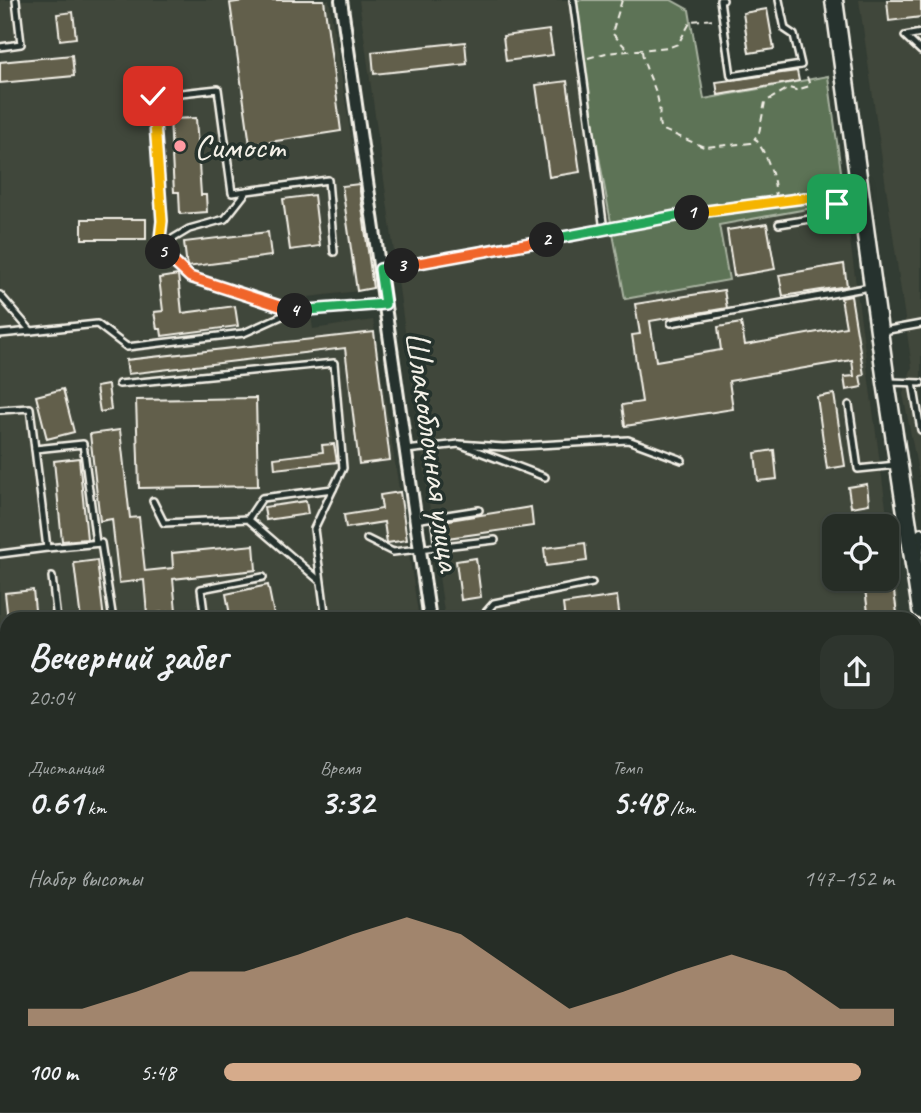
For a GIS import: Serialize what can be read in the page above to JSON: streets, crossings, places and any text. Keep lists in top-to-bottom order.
{
  "streets": {
    "street": ["Шлакоблочная улица"]
  },
  "places": ["Симост"],
  "page": {
    "pins": [
      "1",
      "2",
      "5",
      "3",
      "4"
    ],
    "heading": ["Вечерний забег", "20:04"],
    "stats": [
      ["Дистанция", "0.61 km"],
      ["Время", "3:32"],
      ["Темп", "5:48 /km"]
    ],
    "chart": ["Набор высоты", "147–152 m"],
    "list": [
      {
        "name": "100 m",
        "note": "5:48"
      }
    ]
  }
}
